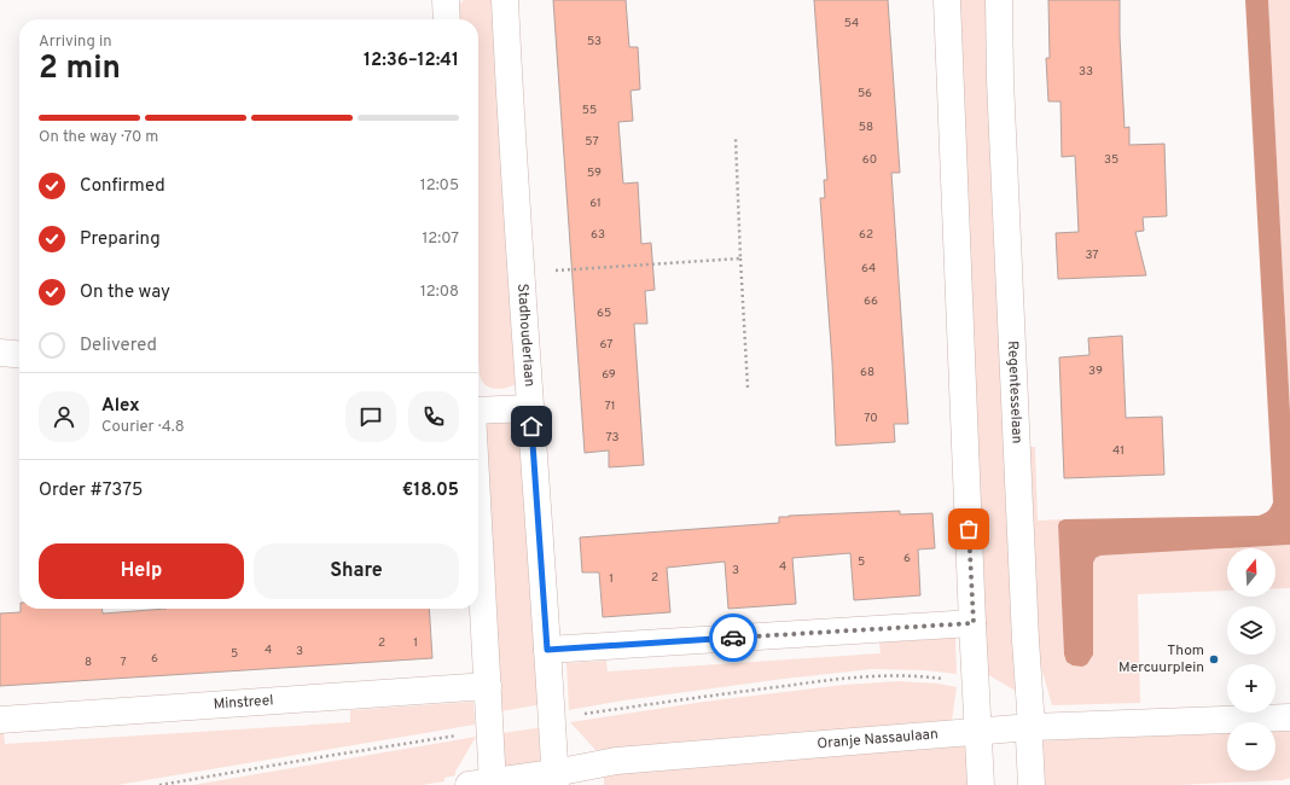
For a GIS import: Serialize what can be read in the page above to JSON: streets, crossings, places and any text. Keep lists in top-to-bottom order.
{
  "streets": {
    "street": [
      "Stadhouderlaan",
      "Regentesselaan",
      "Minstreel",
      "Oranje Nassaulaan"
    ]
  },
  "crossings": [
    ["Stadhouderlaan", "Oranje Nassaulaan"],
    ["Regentesselaan", "Oranje Nassaulaan"]
  ],
  "places": ["Thom Mercuurplein"],
  "house_numbers": [
    "54",
    "53",
    "33",
    "56",
    "55",
    "58",
    "57",
    "60",
    "35",
    "59",
    "61",
    "63",
    "62",
    "37",
    "64",
    "66",
    "65",
    "67",
    "39",
    "68",
    "69",
    "71",
    "70",
    "73",
    "41",
    "6",
    "5",
    "4",
    "3",
    "2",
    "1",
    "2",
    "1",
    "4",
    "3",
    "5",
    "6",
    "8",
    "7"
  ],
  "north": "top",
  "page": {
    "heading": ["2 min", "Arriving in", "12:36–12:41"],
    "panel": [
      "Alex",
      "Courier · 4.8",
      "Order #7375",
      "€18.05"
    ],
    "bar": "On the way · 70 m",
    "list": [
      ["Confirmed", "12:05"],
      ["Preparing", "12:07"],
      ["On the way", "12:08"],
      "Delivered"
    ],
    "buttons": ["Help", "Share"],
    "map_buttons": ["+", "−"]
  }
}
